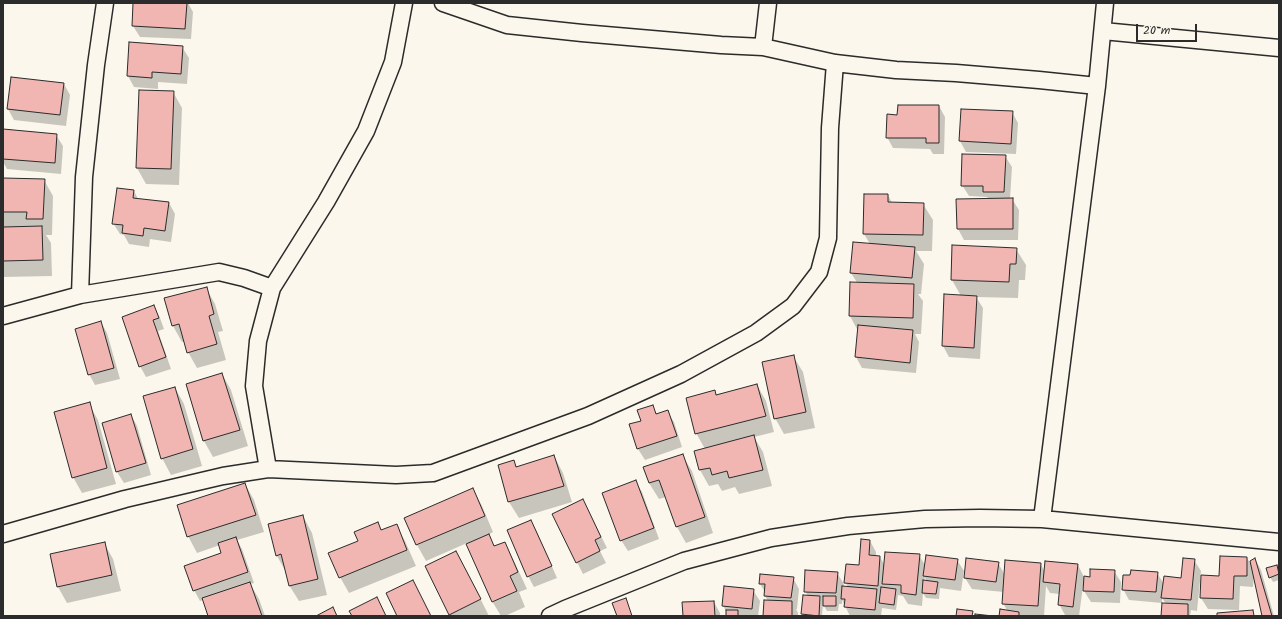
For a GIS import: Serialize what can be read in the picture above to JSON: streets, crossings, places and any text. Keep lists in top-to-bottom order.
{
  "scale_bar": "20 m"
}
